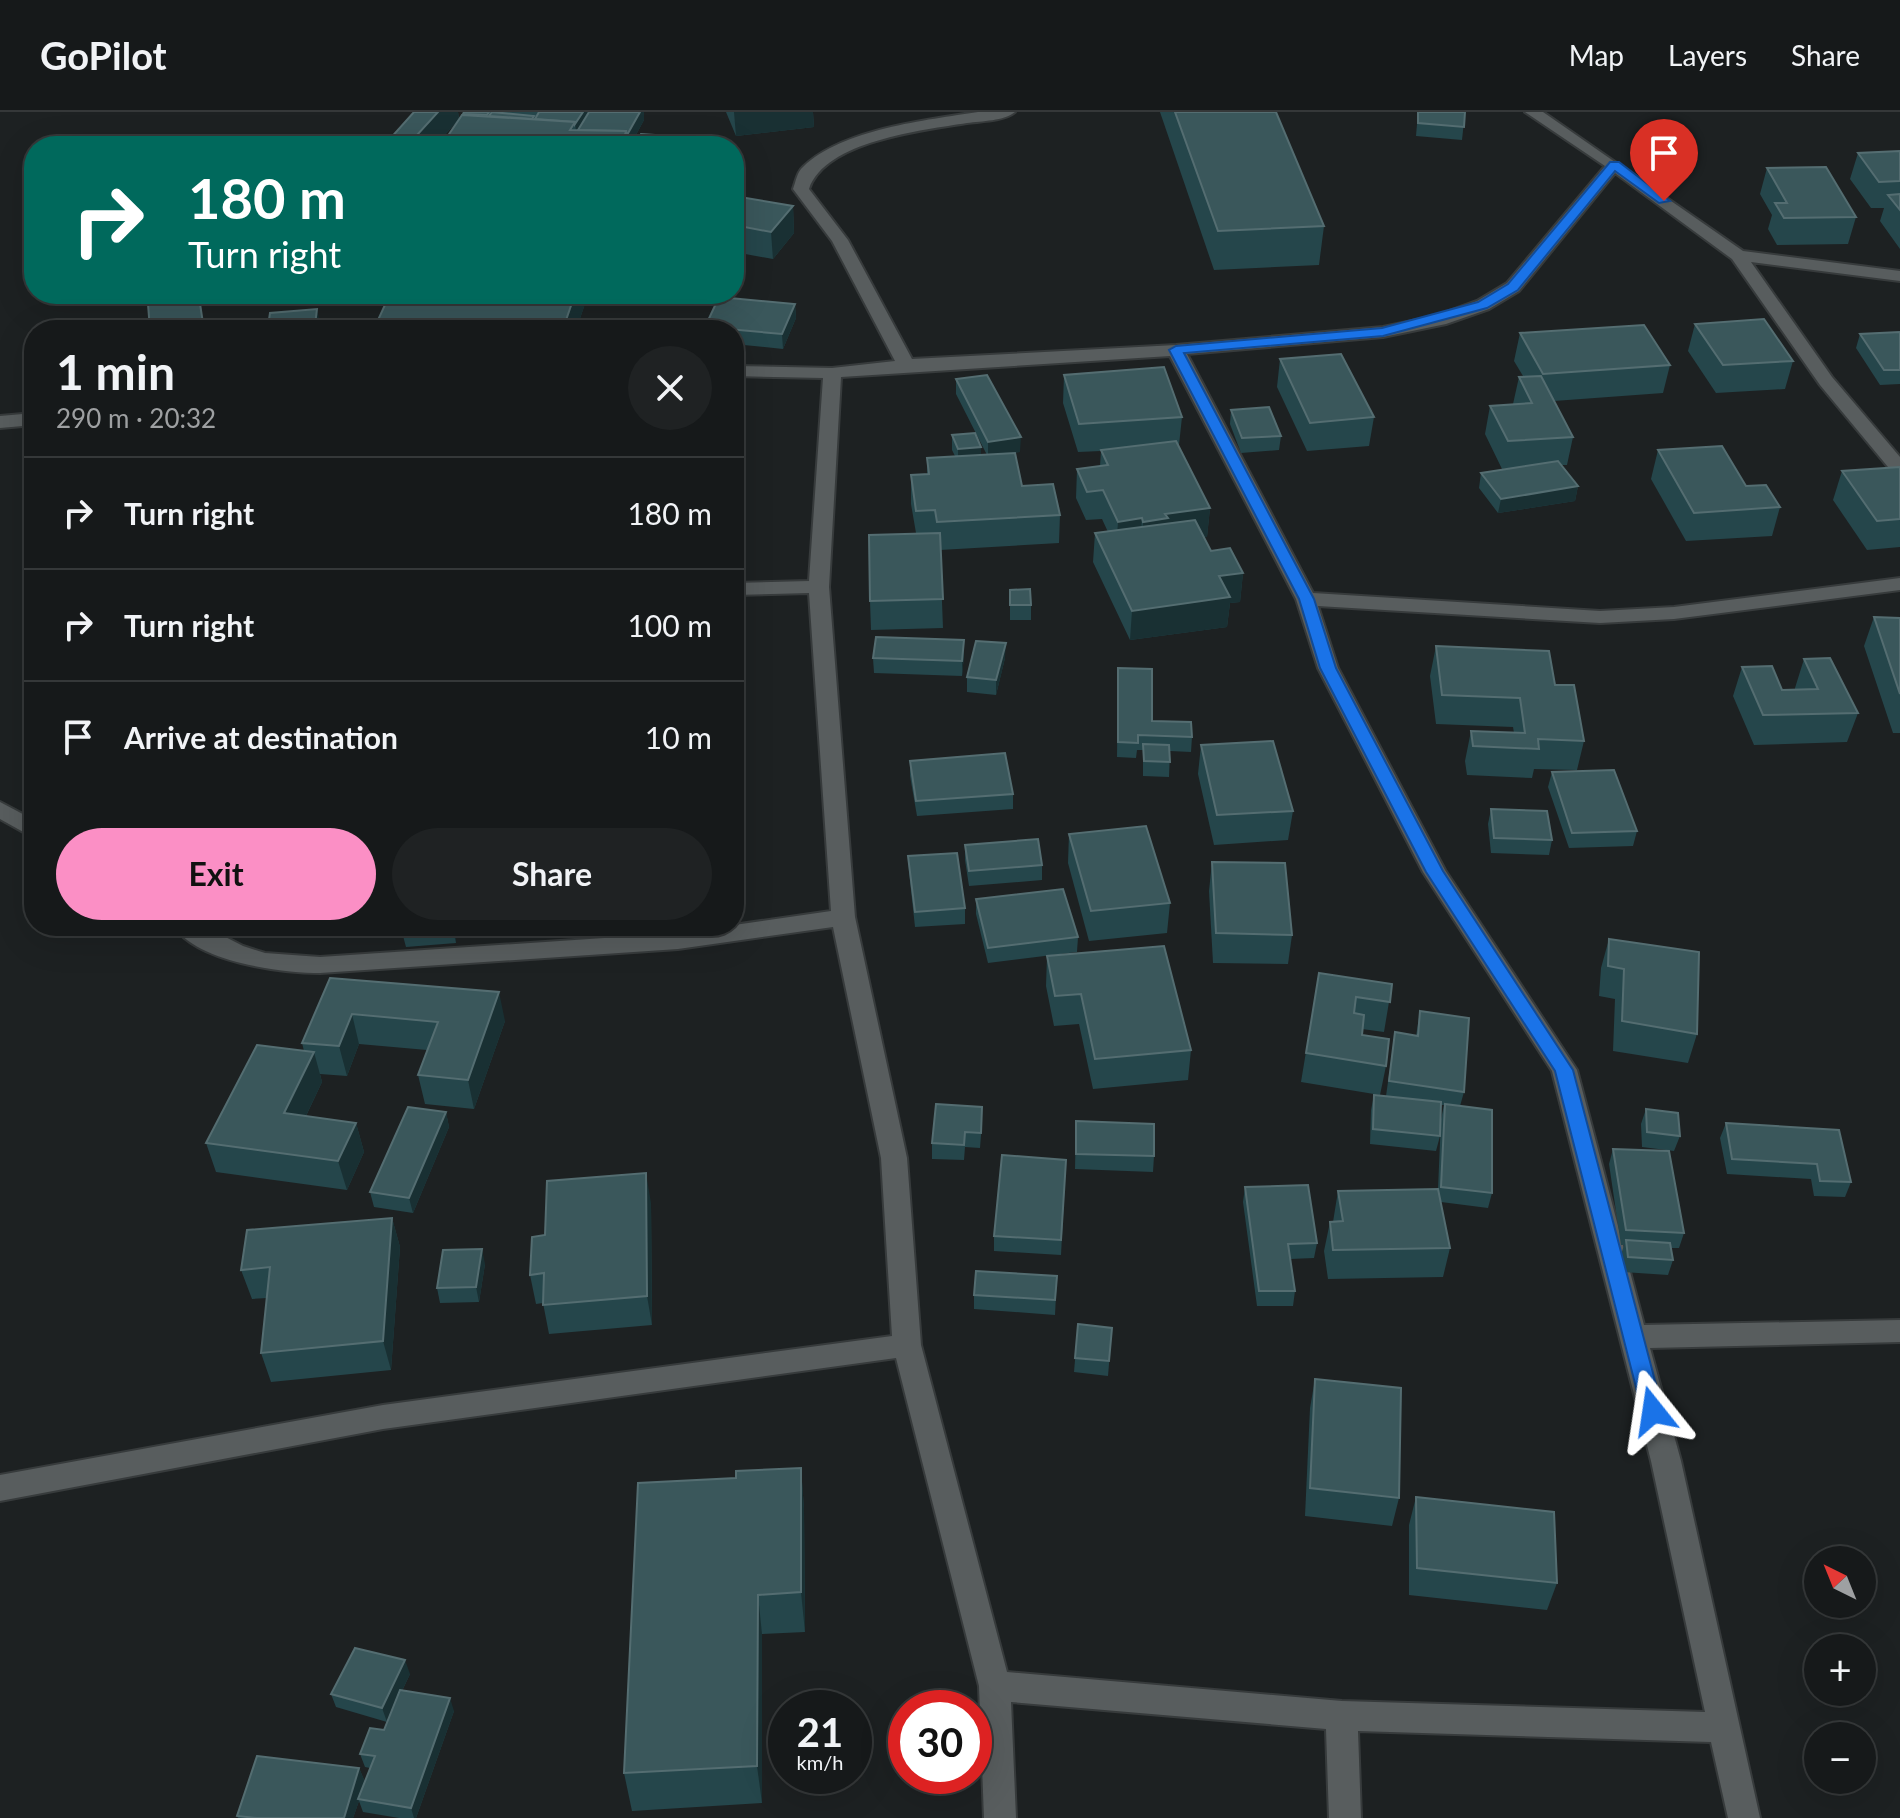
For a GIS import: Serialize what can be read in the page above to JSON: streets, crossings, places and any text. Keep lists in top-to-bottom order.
{
  "north": "top left",
  "page": {
    "header": "GoPilot",
    "nav": ["Map", "Layers", "Share"],
    "turn": ["180 m", "Turn right"],
    "heading": ["1 min", "290 m · 20:32"],
    "list": [
      {
        "name": "Turn right",
        "value": "180 m"
      },
      {
        "name": "Turn right",
        "value": "100 m"
      },
      {
        "name": "Arrive at destination",
        "value": "10 m"
      }
    ],
    "buttons": ["Exit", "Share"],
    "map_buttons": ["+", "−"],
    "speed": "21 km/h",
    "limit": "30"
  }
}
